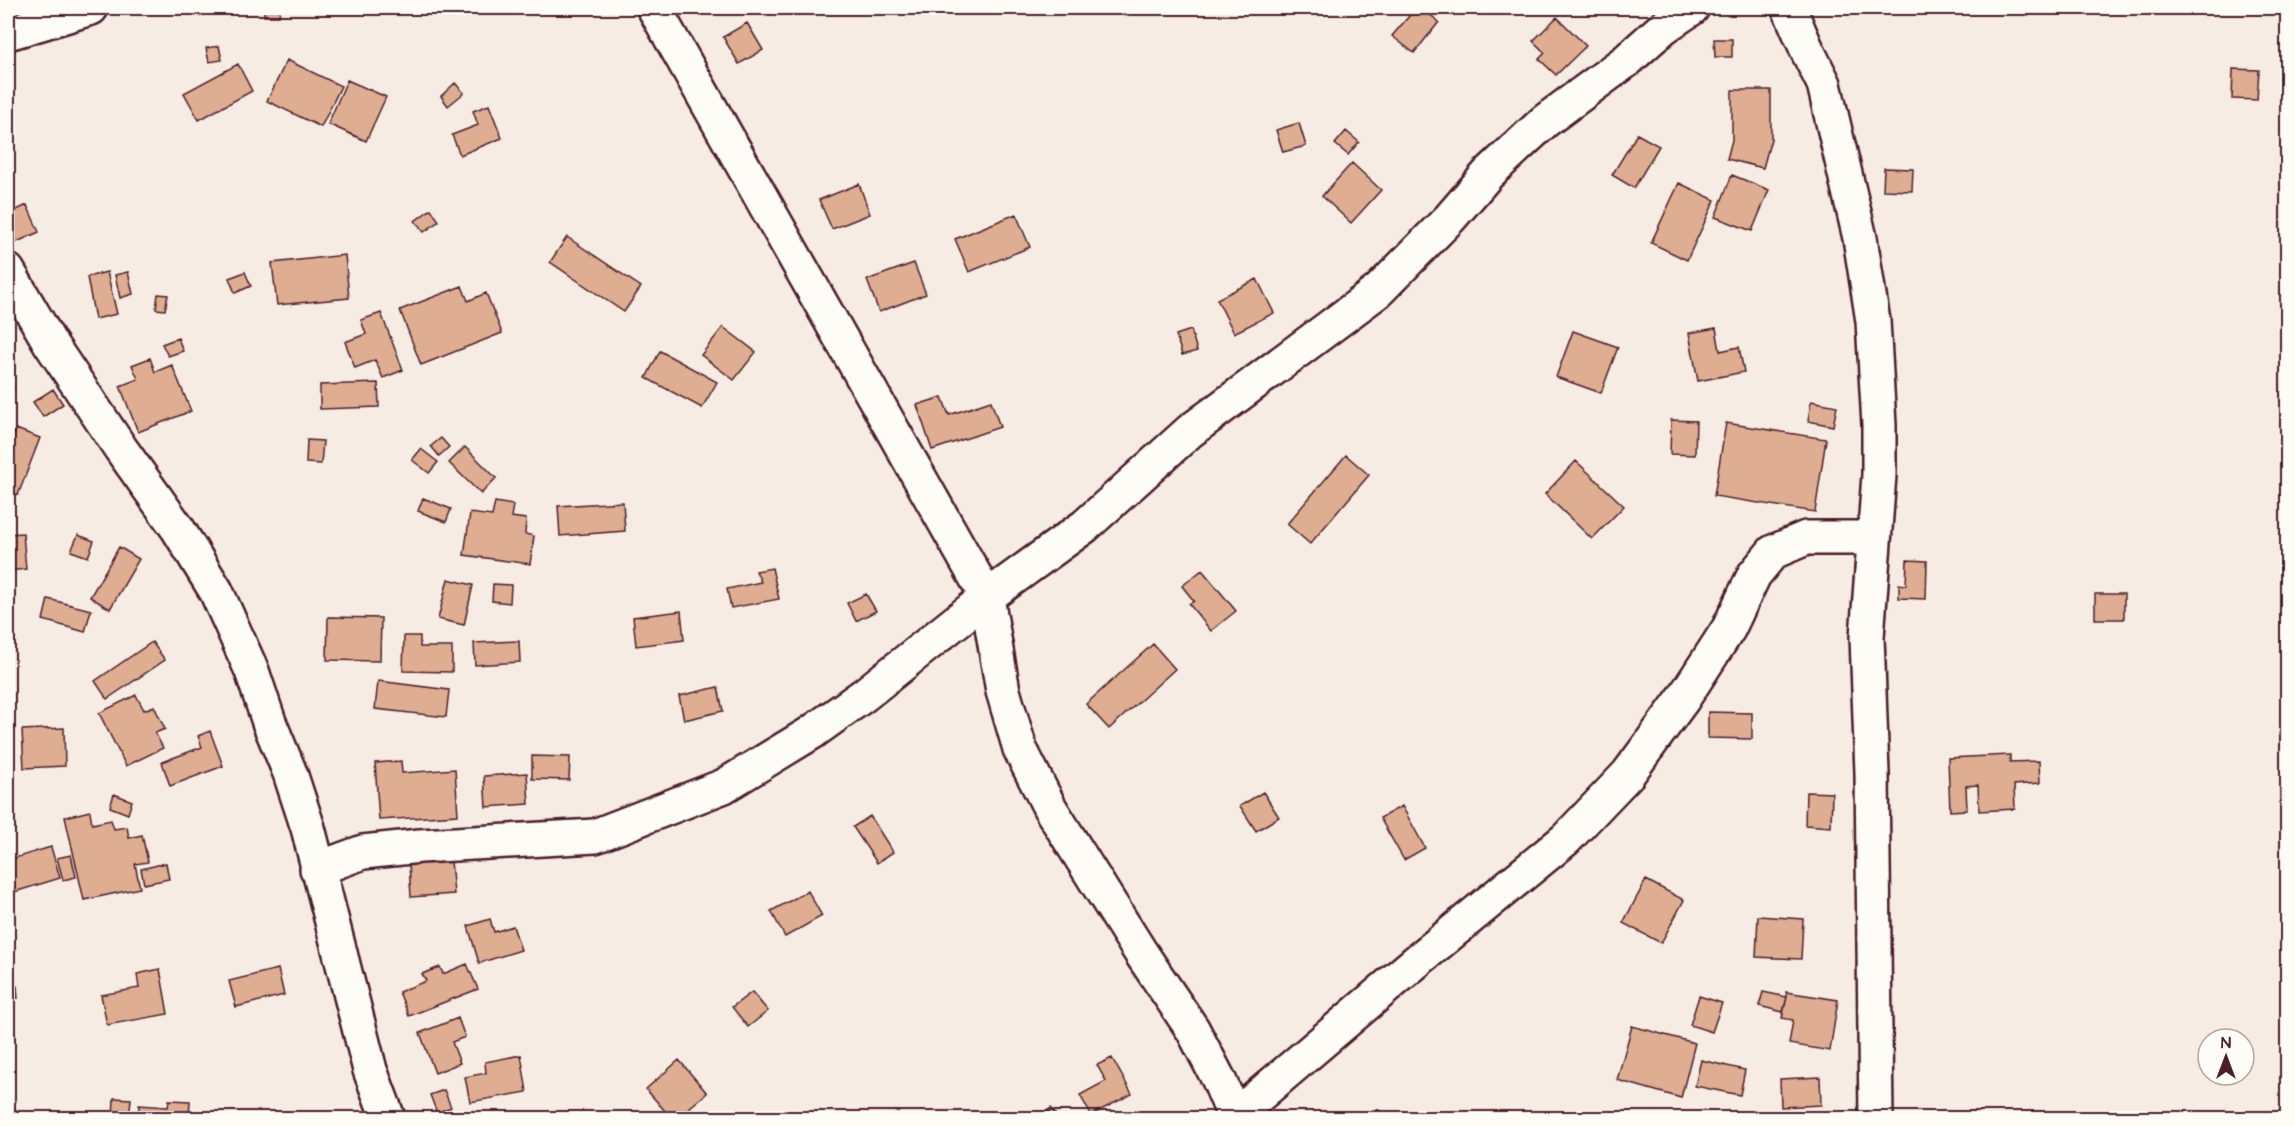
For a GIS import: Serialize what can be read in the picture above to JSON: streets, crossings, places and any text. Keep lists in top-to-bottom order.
{
  "north": "top"
}
